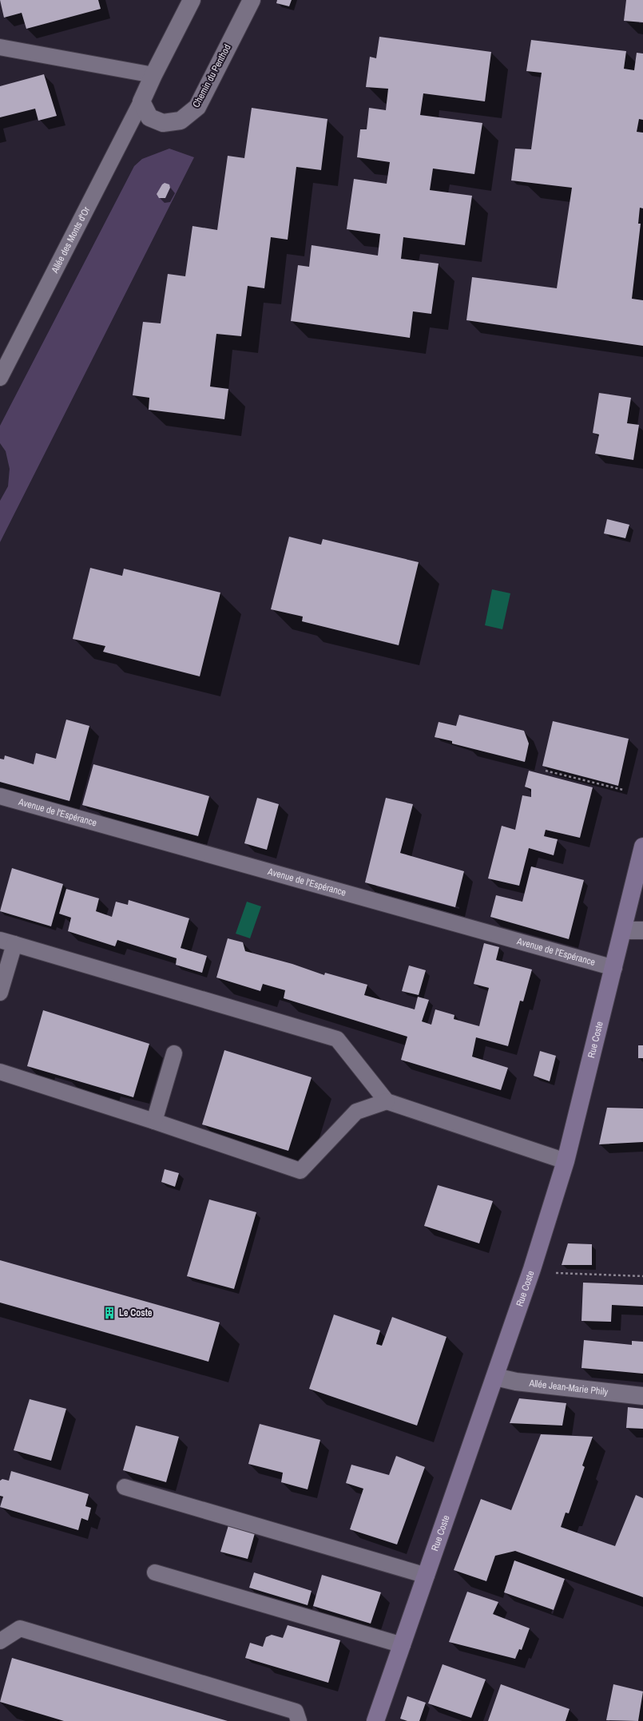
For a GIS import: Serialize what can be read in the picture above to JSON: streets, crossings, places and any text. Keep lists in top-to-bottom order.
{
  "streets": {
    "main road": ["Rue Coste"],
    "street": ["Chemin du Penthod", "Allée Jean-Marie Phily"],
    "lane": ["Allée des Monts d'Or", "Avenue de l'Espérance"]
  },
  "crossings": [
    ["Chemin du Penthod", "Allée des Monts d'Or"],
    ["Avenue de l'Espérance", "Rue Coste"],
    ["Rue Coste", "Allée Jean-Marie Phily"]
  ],
  "places": {
    "building": ["Le Coste"]
  }
}
